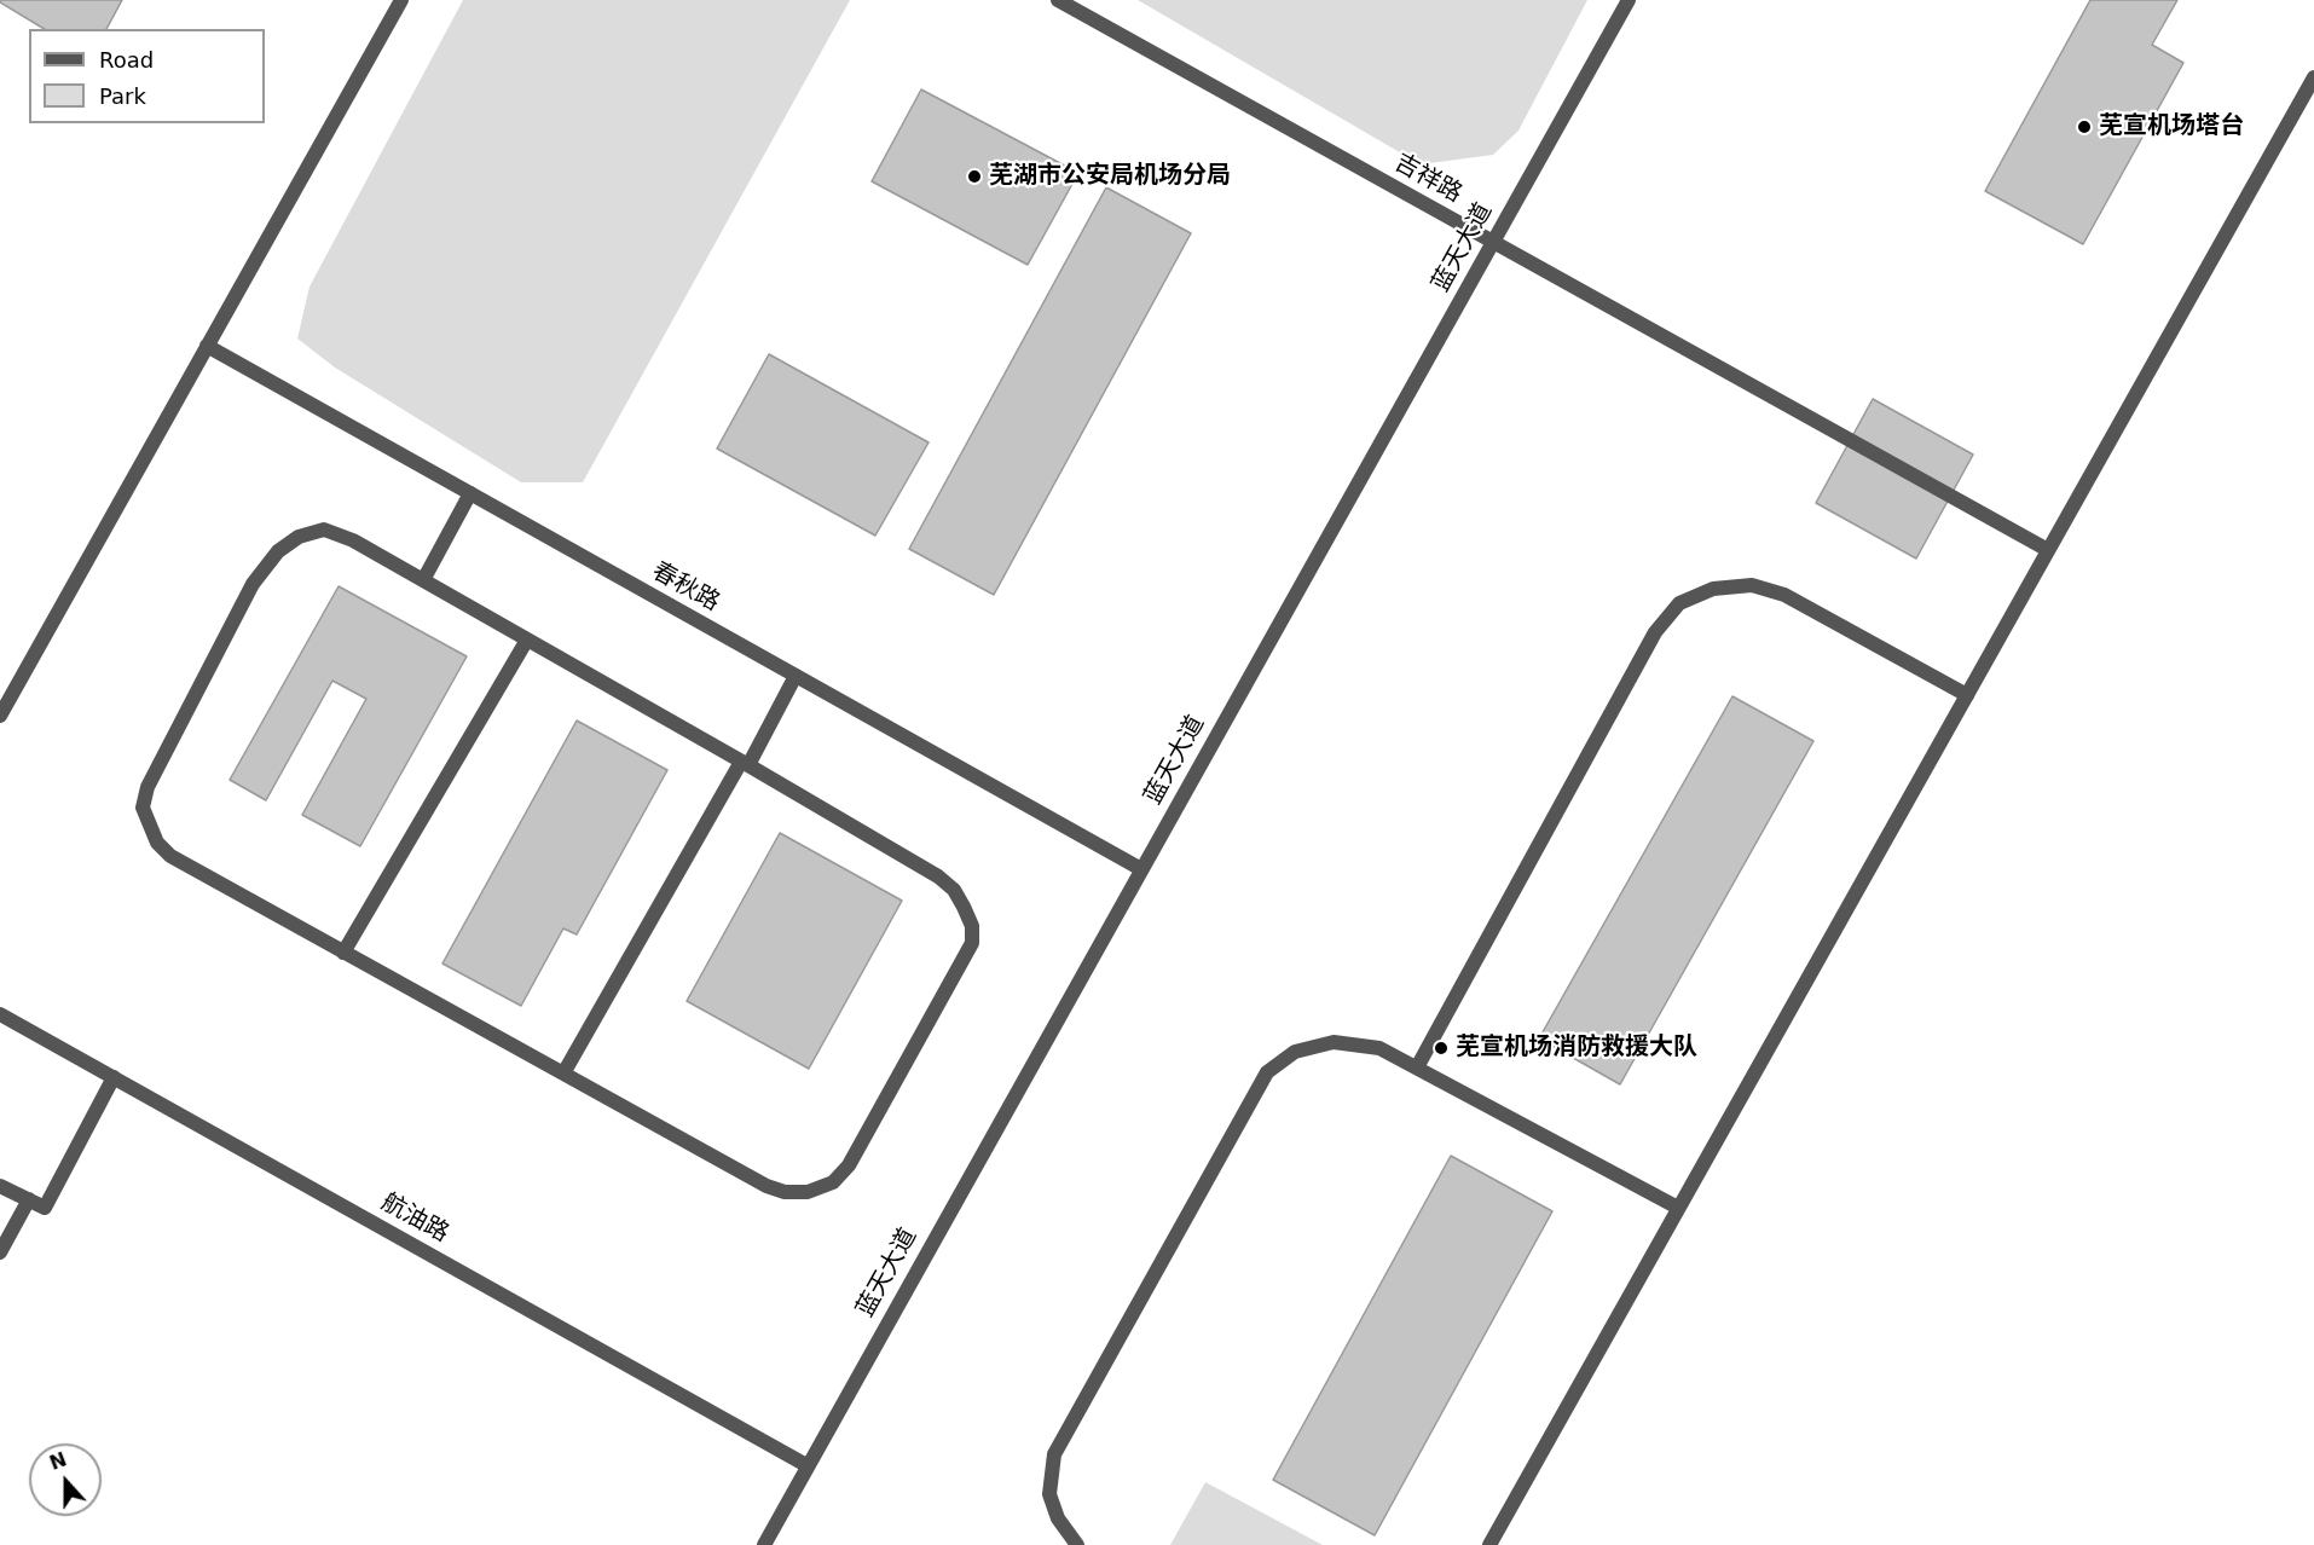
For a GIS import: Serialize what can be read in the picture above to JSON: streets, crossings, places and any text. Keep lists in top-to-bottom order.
{
  "streets": {
    "street": [
      "吉祥路",
      "蓝天大道",
      "春秋路",
      "航油路"
    ]
  },
  "crossings": [
    ["吉祥路", "蓝天大道"],
    ["蓝天大道", "春秋路"],
    ["蓝天大道", "航油路"]
  ],
  "places": ["芜宣机场塔台", "芜湖市公安局机场分局", "芜宣机场消防救援大队"],
  "legend": ["Road", "Park"],
  "north": "top"
}
